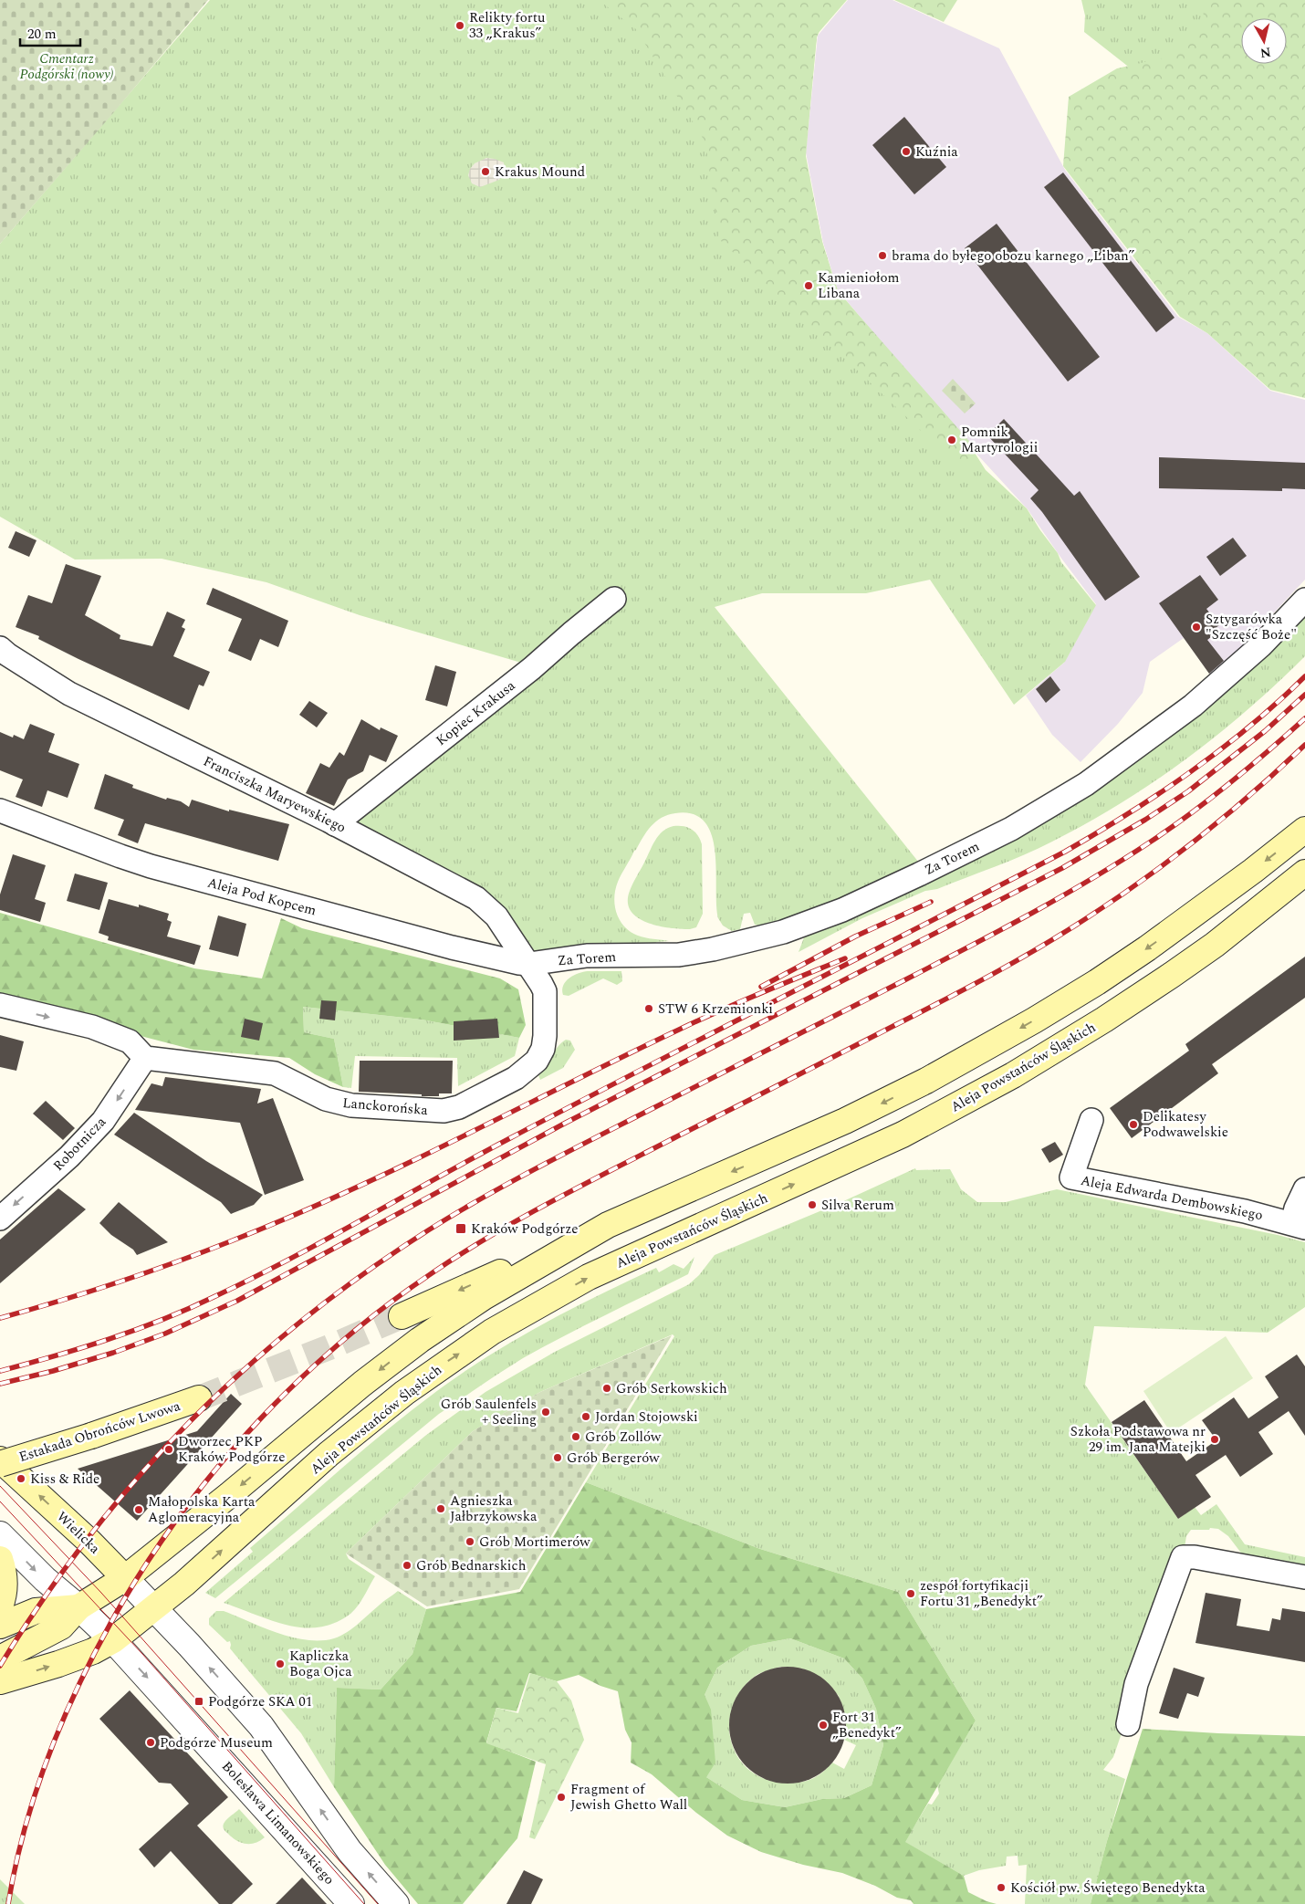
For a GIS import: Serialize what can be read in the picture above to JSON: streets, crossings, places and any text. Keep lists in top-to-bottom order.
{
  "streets": {
    "main road": ["Aleja Powstańców Śląskich", "Estakada Obrońców Lwowa", "Wielicka"],
    "street": [
      "Kopiec Krakusa",
      "Franciszka Maryewskiego",
      "Za Torem",
      "Aleja Pod Kopcem",
      "Lanckorońska",
      "Robotnicza",
      "Aleja Edwarda Dembowskiego",
      "Bolesława Limanowskiego"
    ]
  },
  "crossings": [
    ["Kopiec Krakusa", "Franciszka Maryewskiego"],
    ["Franciszka Maryewskiego", "Za Torem"],
    ["Franciszka Maryewskiego", "Aleja Pod Kopcem"],
    ["Franciszka Maryewskiego", "Lanckorońska"],
    ["Za Torem", "Aleja Pod Kopcem"],
    ["Za Torem", "Lanckorońska"],
    ["Aleja Pod Kopcem", "Lanckorońska"],
    ["Aleja Powstańców Śląskich", "Wielicka"],
    ["Aleja Powstańców Śląskich", "Bolesława Limanowskiego"],
    ["Lanckorońska", "Robotnicza"]
  ],
  "one_way": ["Robotnicza"],
  "parks": ["Cmentarz Podgórski (nowy)"],
  "places": {
    "other": [
      "Relikty fortu 33 „Krakus”",
      "Kuźnia",
      "Krakus Mound",
      "brama do byłego obozu karnego „Liban”",
      "Kamieniołom Libana",
      "Pomnik Martyrologii",
      "Sztygarówka \"Szczęść Boże\"",
      "STW 6 Krzemionki",
      "Delikatesy Podwawelskie",
      "Silva Rerum",
      "Grób Serkowskich",
      "Grób Saulenfels + Seeling",
      "Jordan Stojowski",
      "Grób Zollów",
      "Szkoła Podstawowa nr 29 im. Jana Matejki",
      "Dworzec PKP Kraków Podgórze",
      "Grób Bergerów",
      "Kiss & Ride",
      "Agnieszka Jałbrzykowska",
      "Małopolska Karta Aglomeracyjna",
      "Grób Mortimerów",
      "Grób Bednarskich",
      "zespół fortyfikacji Fortu 31 „Benedykt”",
      "Kapliczka Boga Ojca",
      "Fort 31 „Benedykt”",
      "Podgórze Museum",
      "Fragment of Jewish Ghetto Wall",
      "Kościół pw. Świętego Benedykta"
    ],
    "transit": ["Kraków Podgórze", "Podgórze SKA 01"]
  },
  "scale_bar": "20 m",
  "north": "bottom"
}
